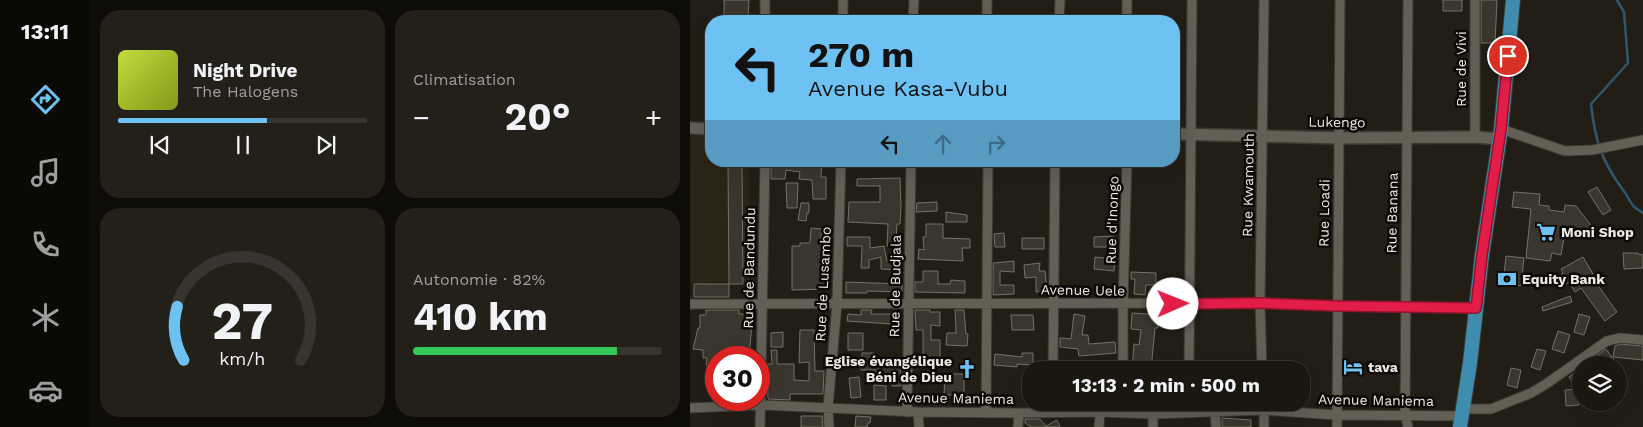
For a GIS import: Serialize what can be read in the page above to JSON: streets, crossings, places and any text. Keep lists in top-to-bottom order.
{
  "streets": {
    "street": [
      "Rue de Vivi",
      "Lukengo",
      "Rue Kwamouth",
      "Rue Loadi",
      "Rue Banana",
      "Rue d'Inongo",
      "Rue de Bandundu",
      "Rue de Lusambo",
      "Rue de Budjala",
      "Avenue Uele",
      "Avenue Maniema"
    ]
  },
  "crossings": [
    ["Rue de Vivi", "Lukengo"],
    ["Lukengo", "Rue Kwamouth"],
    ["Lukengo", "Rue Loadi"],
    ["Lukengo", "Rue Banana"],
    ["Rue Kwamouth", "Avenue Uele"],
    ["Rue Loadi", "Avenue Uele"],
    ["Rue Loadi", "Avenue Maniema"],
    ["Rue Banana", "Avenue Uele"],
    ["Rue Banana", "Avenue Maniema"],
    ["Rue d'Inongo", "Avenue Uele"],
    ["Rue de Bandundu", "Avenue Uele"],
    ["Rue de Lusambo", "Avenue Uele"],
    ["Rue de Lusambo", "Avenue Maniema"],
    ["Rue de Budjala", "Avenue Uele"],
    ["Rue de Budjala", "Avenue Maniema"]
  ],
  "places": {
    "supermarket": ["Moni Shop"],
    "bank": ["Equity Bank"],
    "hotel": ["tava"],
    "church": ["Eglise évangélique Béni de Dieu"]
  },
  "page": {
    "tabs": "13:11",
    "tile": [
      "Climatisation",
      ["Autonomie · 82%", "410 km"]
    ],
    "turn": ["270 m", "Avenue Kasa-Vubu"],
    "song": ["Night Drive", "The Halogens"],
    "heat": ["−", "20°", "+"],
    "limit": "30",
    "trip": "13:13 · 2 min · 500 m",
    "gauge": ["27", "km/h"]
  }
}
